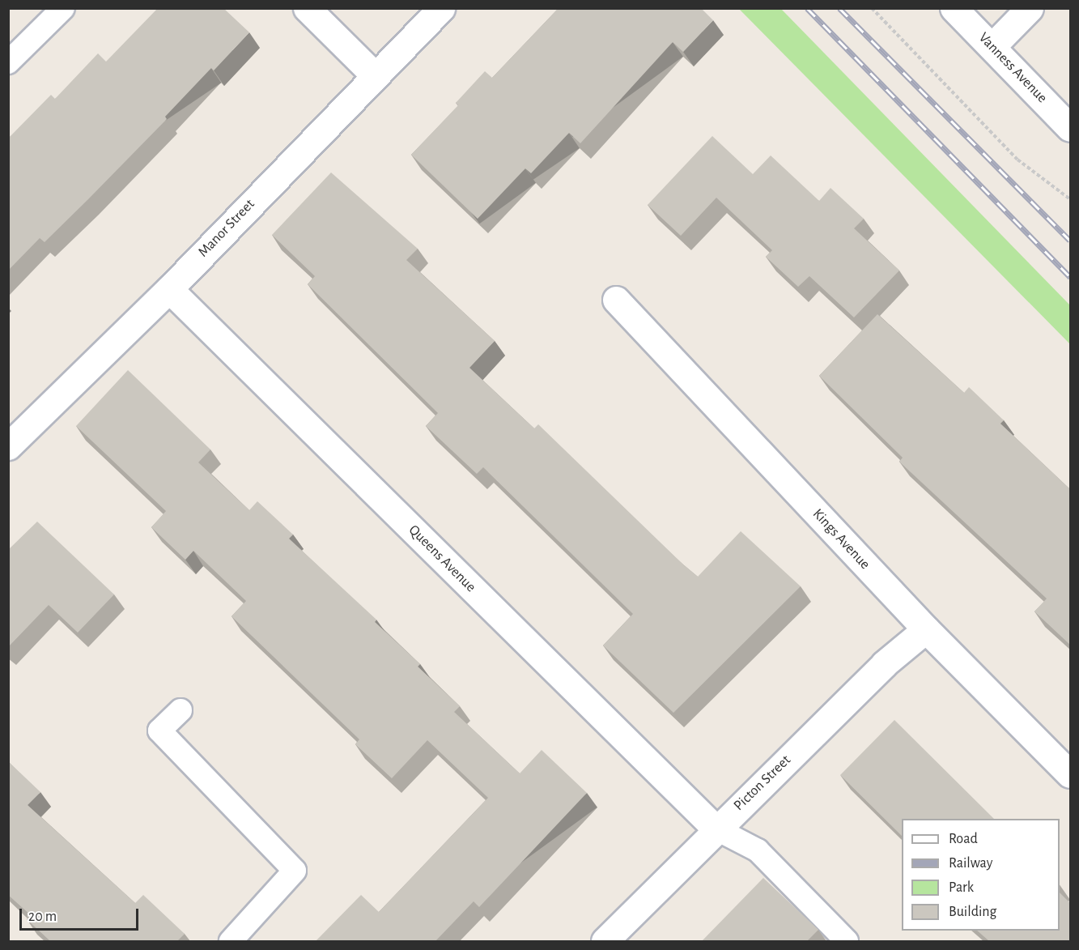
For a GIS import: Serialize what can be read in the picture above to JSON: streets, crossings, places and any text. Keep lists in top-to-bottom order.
{
  "streets": {
    "street": [
      "Vanness Avenue",
      "Manor Street",
      "Kings Avenue",
      "Queens Avenue",
      "Picton Street"
    ]
  },
  "crossings": [
    ["Manor Street", "Queens Avenue"],
    ["Kings Avenue", "Picton Street"],
    ["Queens Avenue", "Picton Street"]
  ],
  "legend": [
    "Road",
    "Railway",
    "Park",
    "Building"
  ],
  "scale_bar": "20 m"
}
